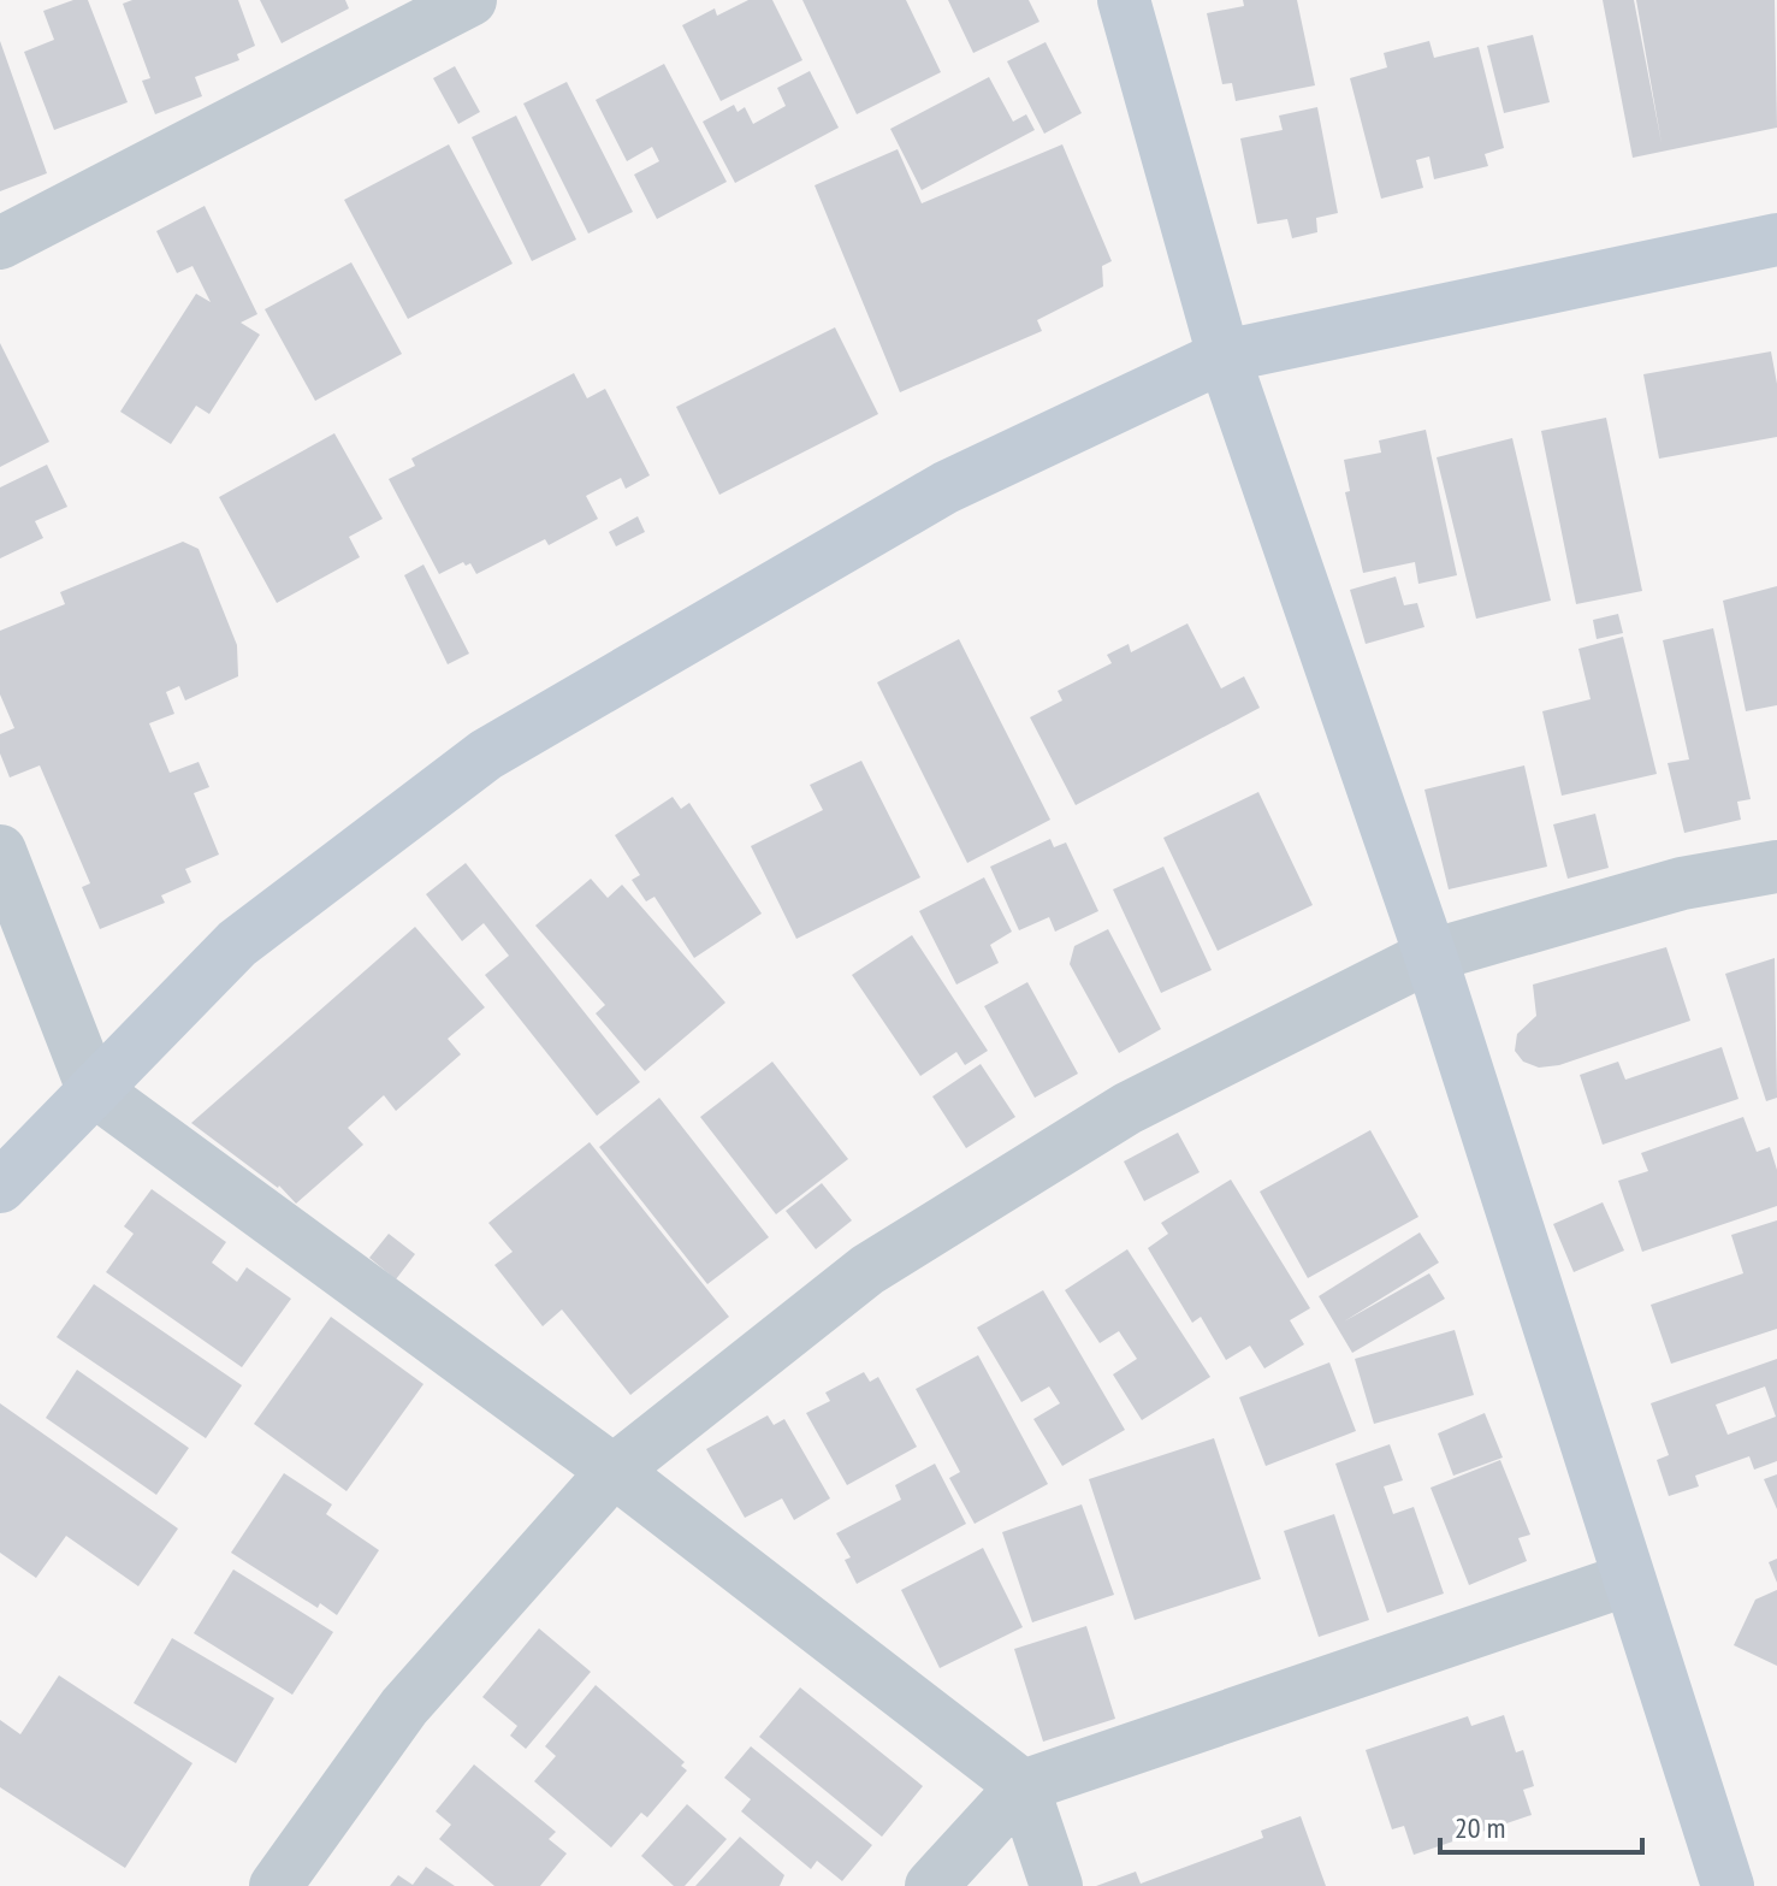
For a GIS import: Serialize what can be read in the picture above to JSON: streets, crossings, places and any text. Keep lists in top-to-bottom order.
{
  "scale_bar": "20 m"
}
